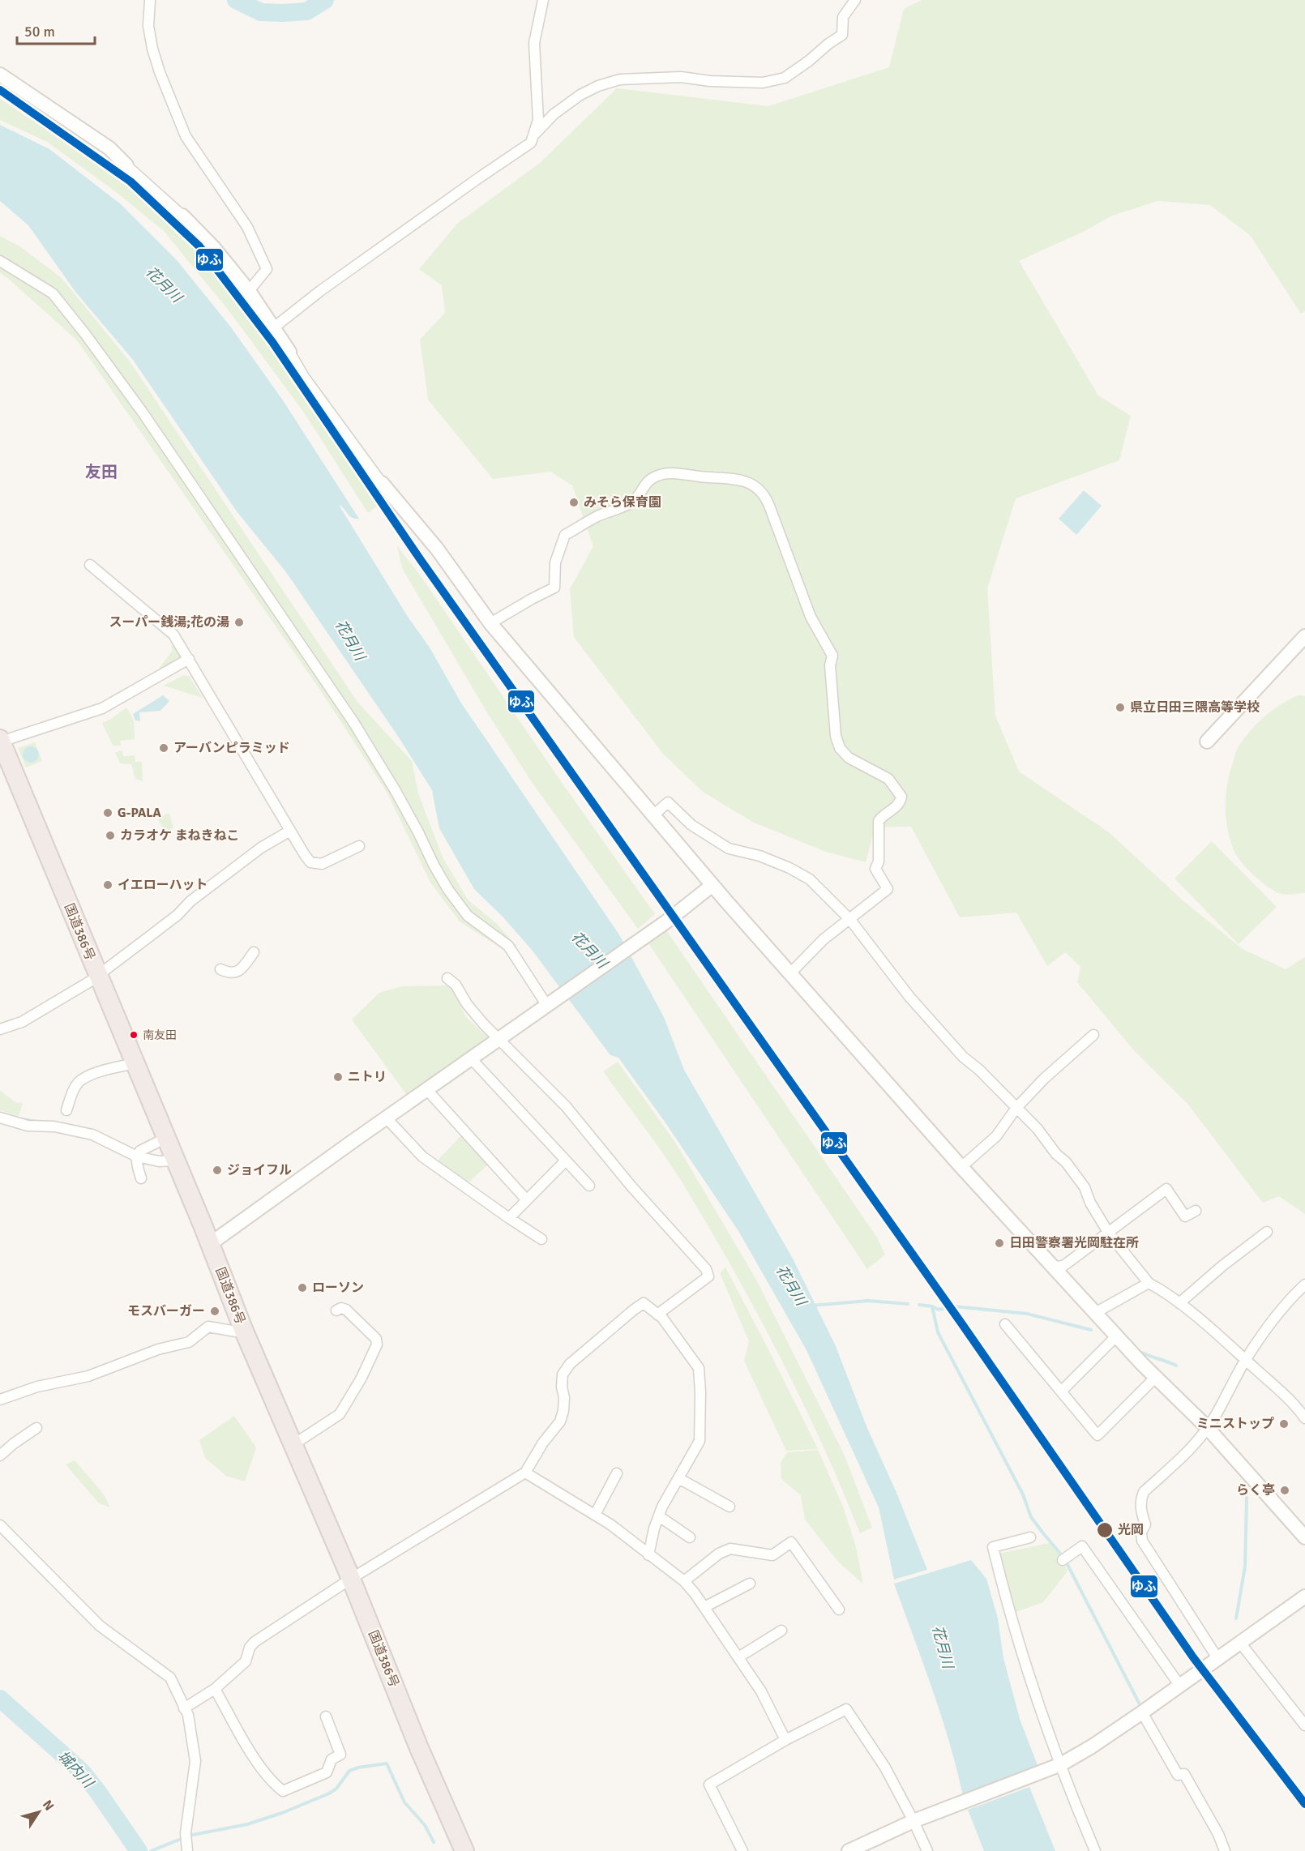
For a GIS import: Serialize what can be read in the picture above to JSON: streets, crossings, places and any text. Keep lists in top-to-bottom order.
{
  "streets": {
    "highway": ["国道386号"]
  },
  "districts": ["友田"],
  "water": ["花月川", "城内川"],
  "places": [
    "みそら保育園",
    "スーパー銭湯;花の湯",
    "県立日田三隈高等学校",
    "アーバンピラミッド",
    "G-PALA",
    "カラオケ まねきねこ",
    "イエローハット",
    "南友田",
    "ニトリ",
    "ジョイフル",
    "日田警察署光岡駐在所",
    "ローソン",
    "モスバーガー",
    "ミニストップ",
    "らく亭",
    "光岡"
  ],
  "lines": ["transit line ゆふ"],
  "scale_bar": "50 m",
  "north": "top right"
}
